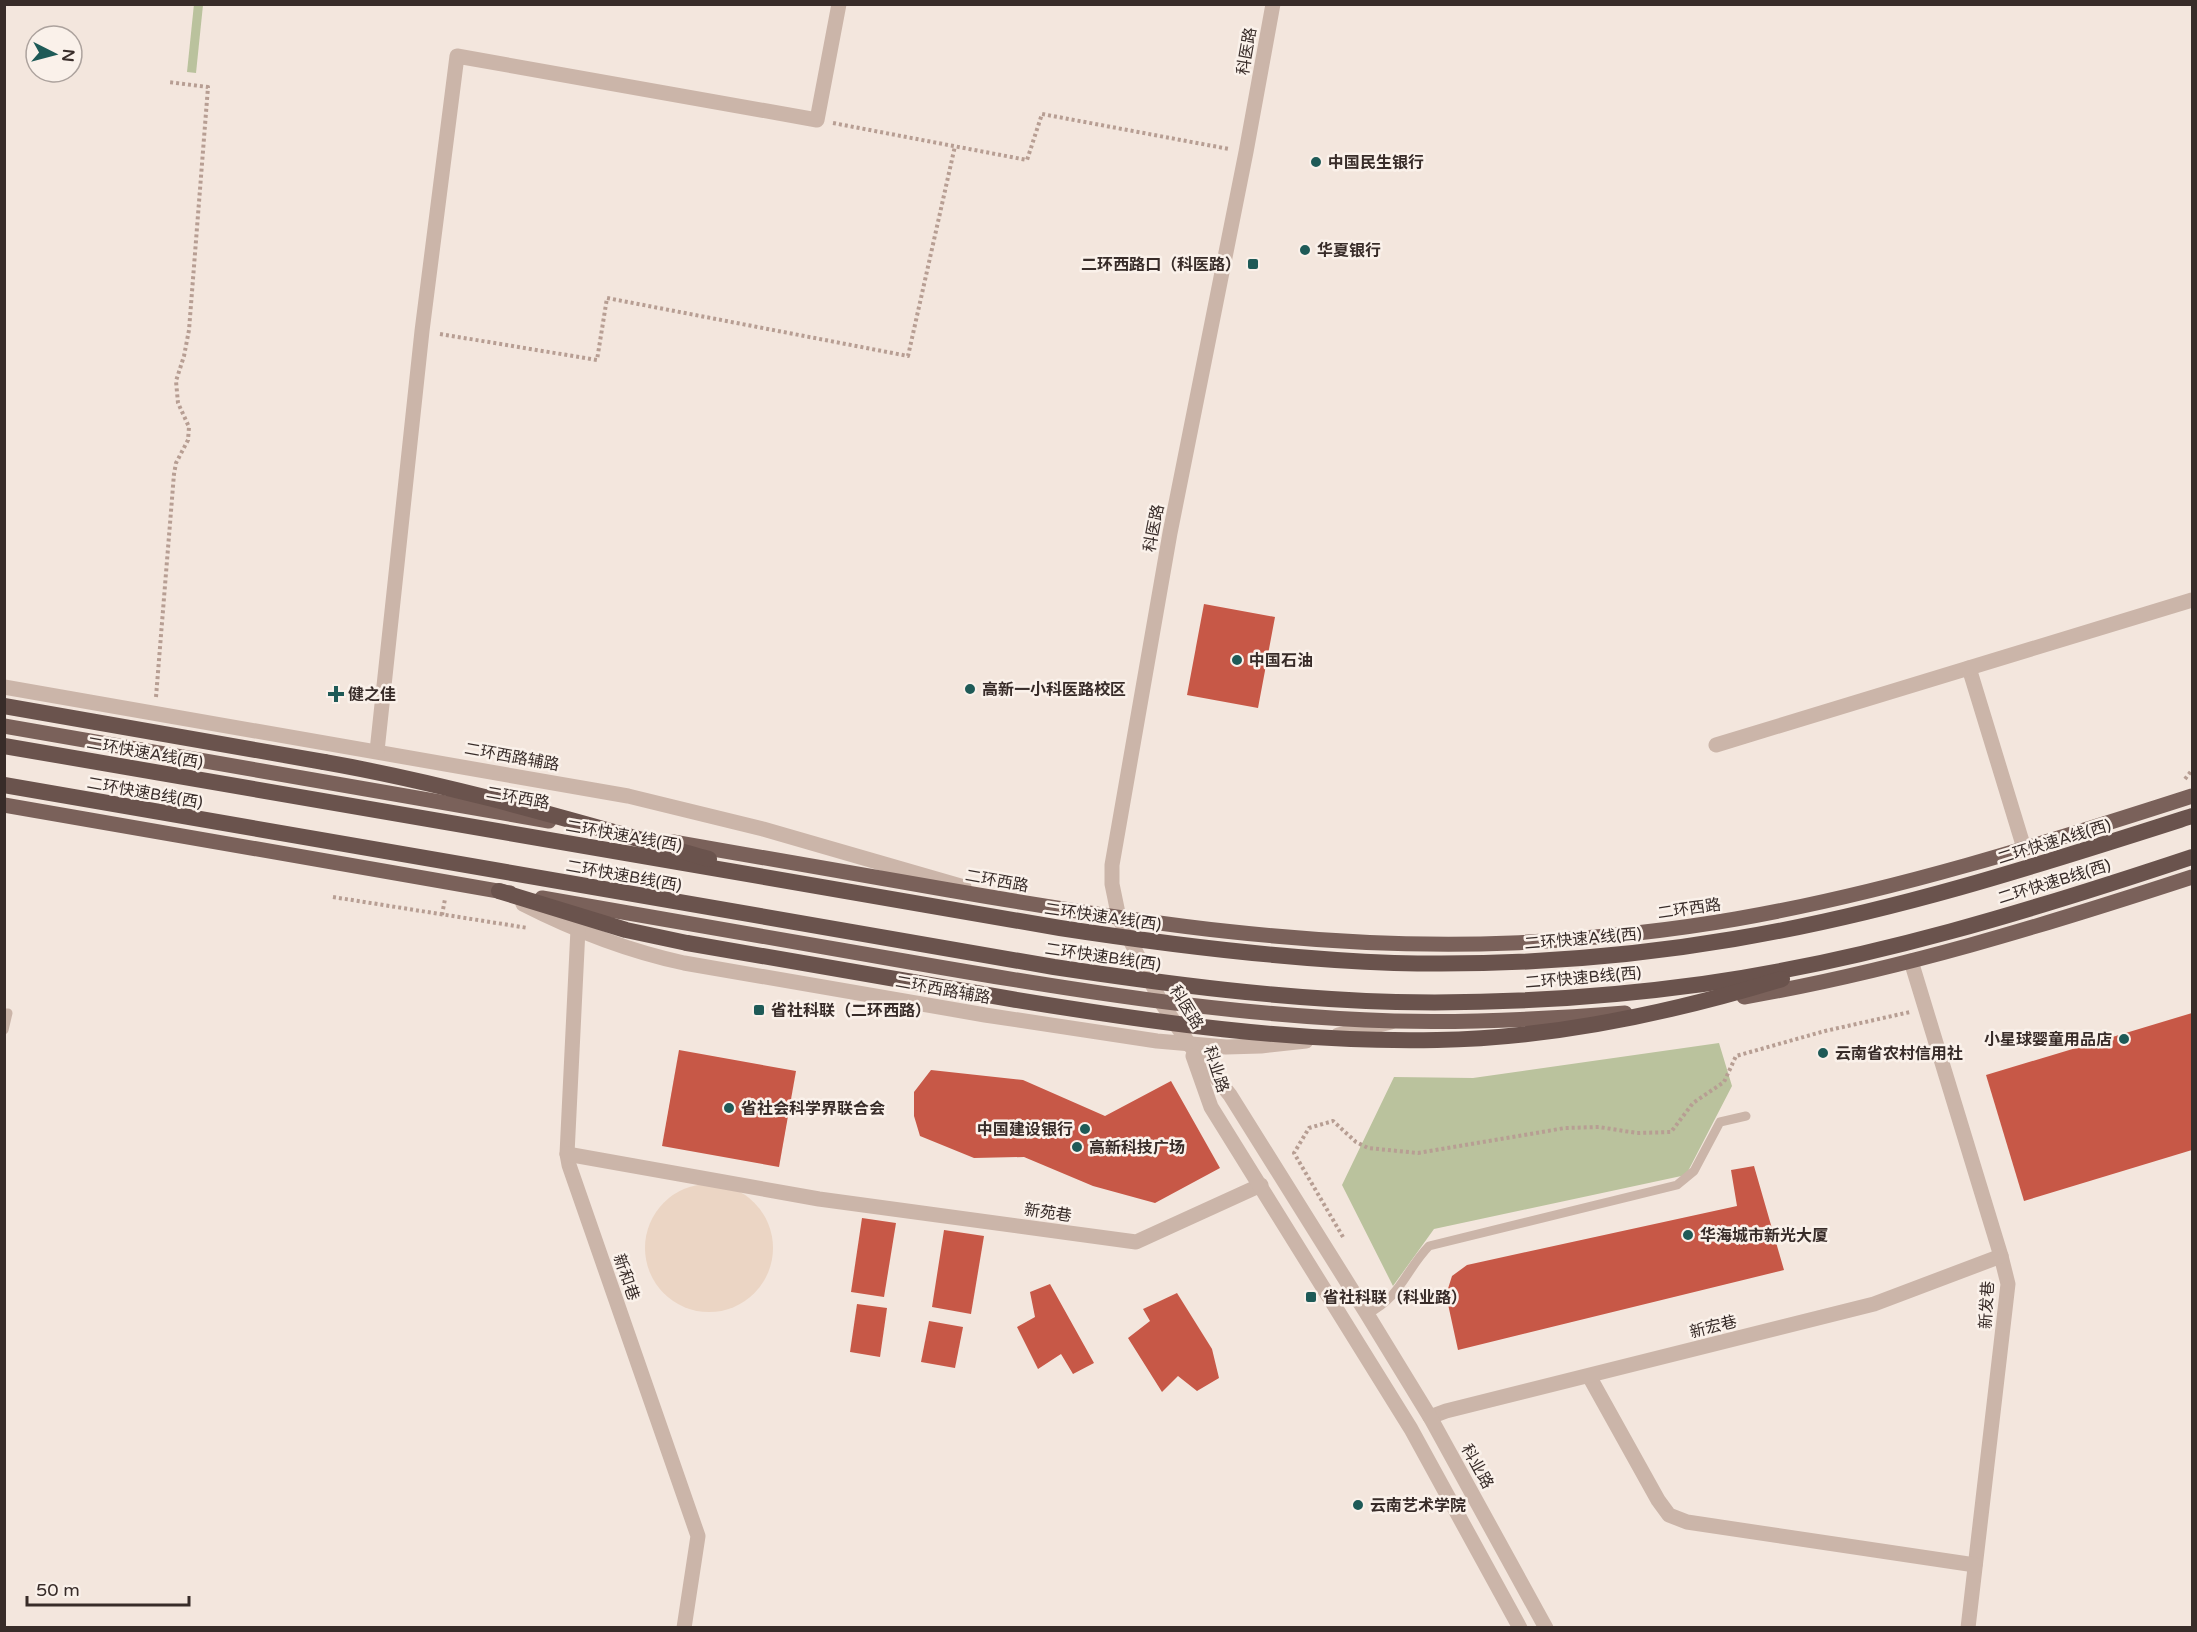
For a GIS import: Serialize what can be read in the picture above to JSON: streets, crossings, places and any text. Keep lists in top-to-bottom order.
{
  "streets": {
    "highway": ["二环快速A线(西)", "二环快速B线(西)"],
    "main road": ["二环西路"],
    "street": [
      "科医路",
      "二环西路辅路",
      "科业路",
      "新苑巷",
      "新和巷",
      "新发巷",
      "新宏巷"
    ]
  },
  "crossings": [
    ["科医路", "二环西路辅路"],
    ["科医路", "二环西路"],
    ["科医路", "科业路"],
    ["二环西路辅路", "二环西路"],
    ["二环西路辅路", "科业路"],
    ["二环西路辅路", "新和巷"],
    ["科业路", "新苑巷"],
    ["科业路", "新宏巷"],
    ["新苑巷", "新和巷"],
    ["新发巷", "新宏巷"]
  ],
  "places": {
    "other": [
      "中国民生银行",
      "华夏银行",
      "中国石油",
      "高新一小科医路校区",
      "小星球婴童用品店",
      "云南省农村信用社",
      "省社会科学界联合会",
      "中国建设银行",
      "高新科技广场",
      "华海城市新光大厦",
      "云南艺术学院"
    ],
    "transit": ["二环西路口（科医路）", "省社科联（二环西路）", "省社科联（科业路）"],
    "health": ["健之佳"]
  },
  "scale_bar": "50 m",
  "north": "right"
}
